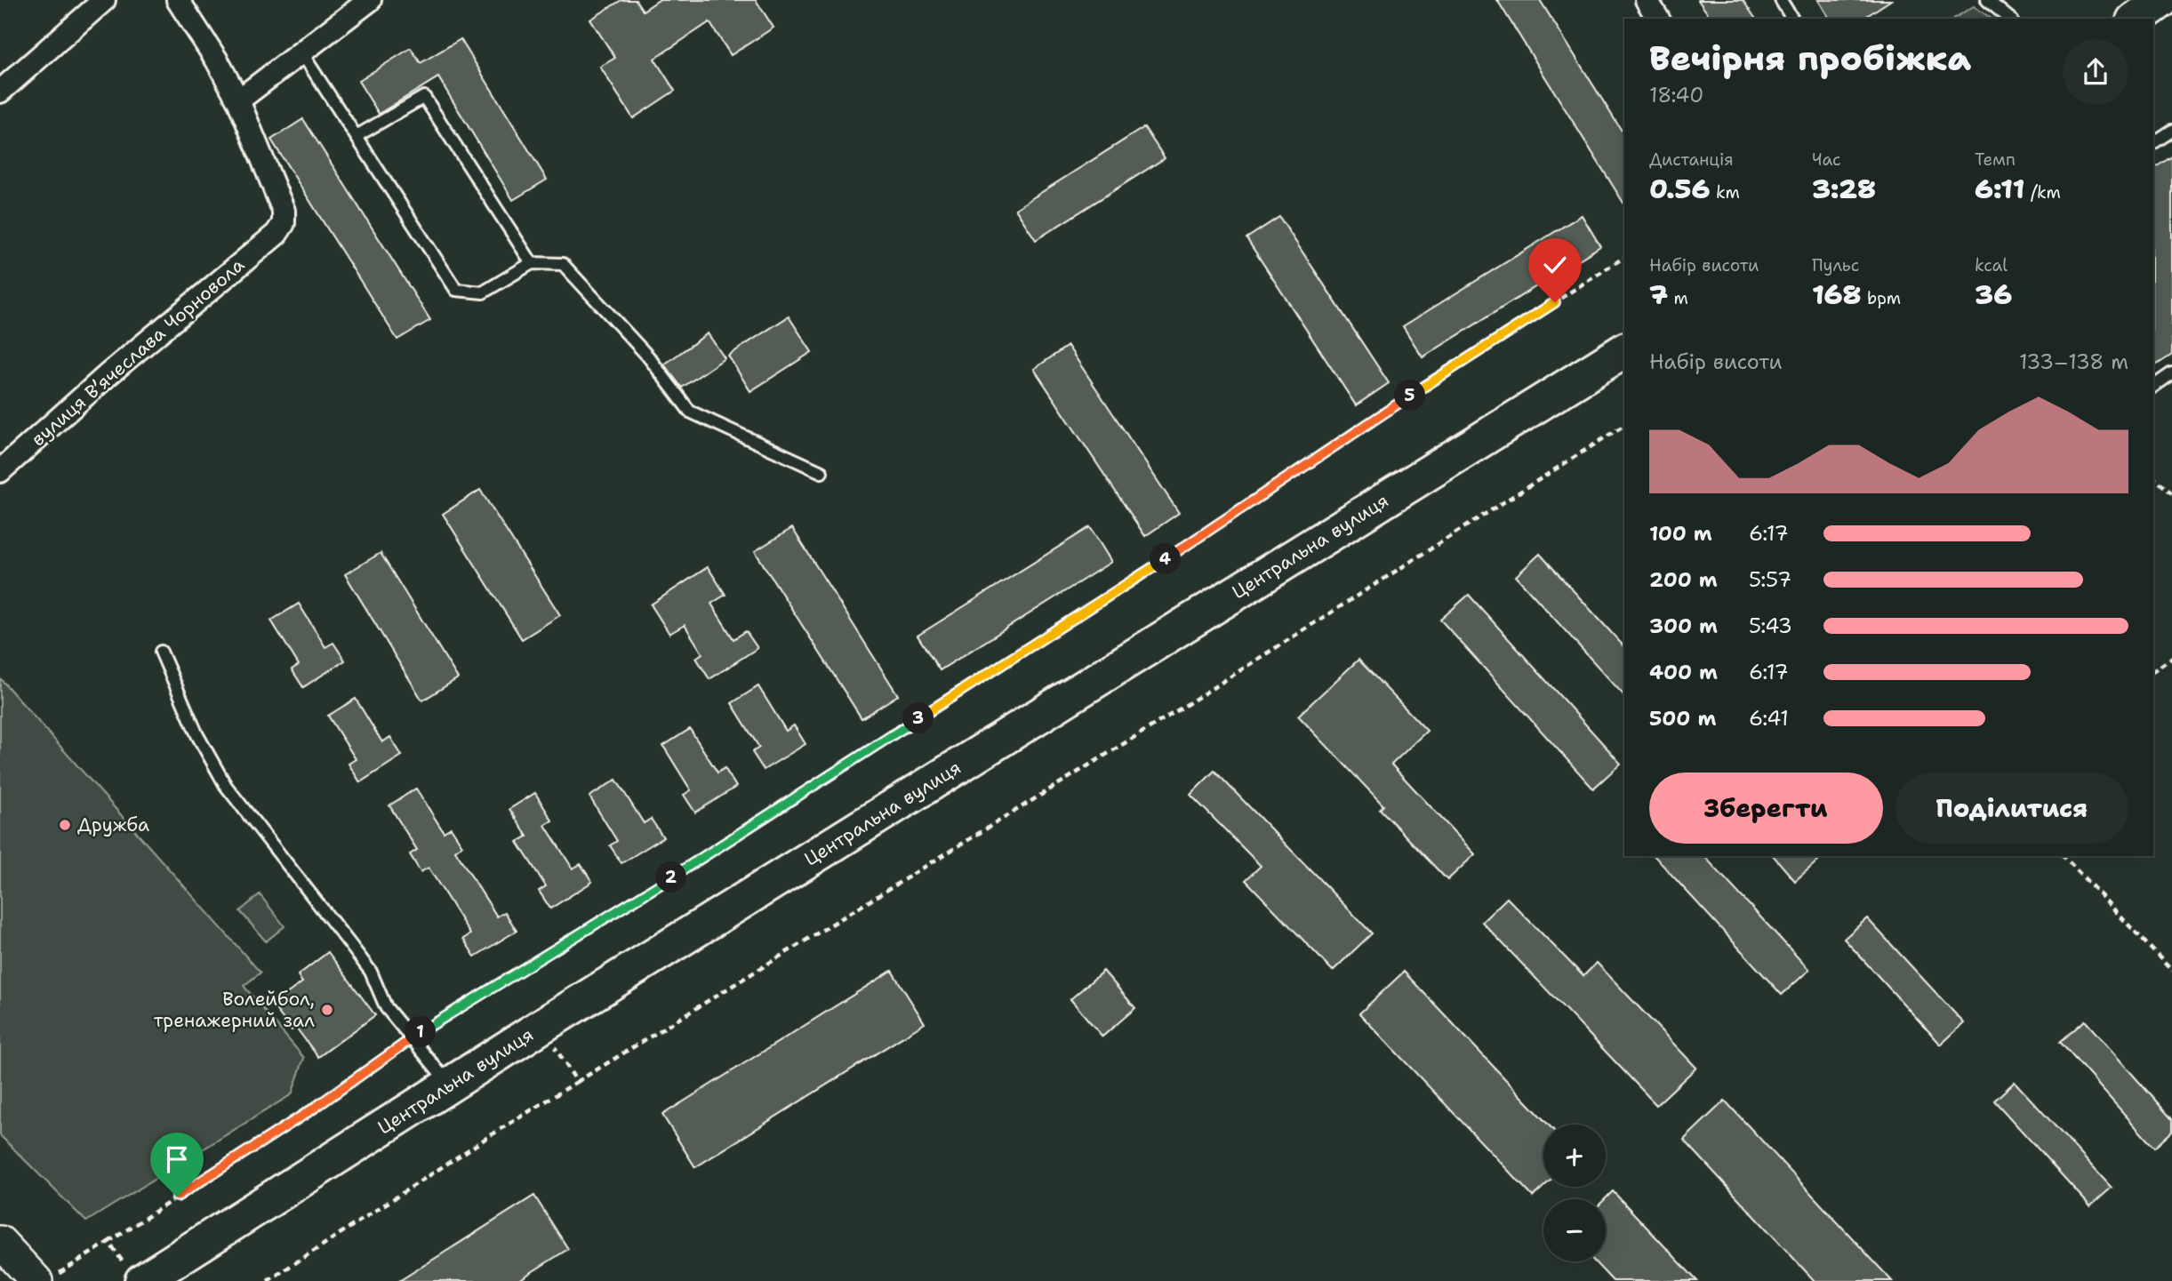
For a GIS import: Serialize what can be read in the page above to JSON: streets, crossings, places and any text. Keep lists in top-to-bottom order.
{
  "streets": {
    "highway": ["Центральна вулиця"],
    "street": ["вулиця Вʼячеслава Чорновола"]
  },
  "places": ["Дружба", "Волейбол, тренажерний зал"],
  "page": {
    "heading": ["Вечірня пробіжка", "18:40"],
    "stats": [
      ["Дистанція", "0.56 km"],
      ["Час", "3:28"],
      ["Темп", "6:11 /km"],
      ["Набір висоти", "7 m"],
      ["Пульс", "168 bpm"],
      ["kcal", "36"]
    ],
    "chart": ["Набір висоти", "133–138 m"],
    "pins": [
      "5",
      "4",
      "3",
      "2",
      "1"
    ],
    "list": [
      {
        "name": "100 m",
        "note": "6:17"
      },
      {
        "name": "200 m",
        "note": "5:57"
      },
      {
        "name": "300 m",
        "note": "5:43"
      },
      {
        "name": "400 m",
        "note": "6:17"
      },
      {
        "name": "500 m",
        "note": "6:41"
      }
    ],
    "buttons": ["Зберегти", "Поділитися"],
    "map_buttons": ["+", "−"]
  }
}
